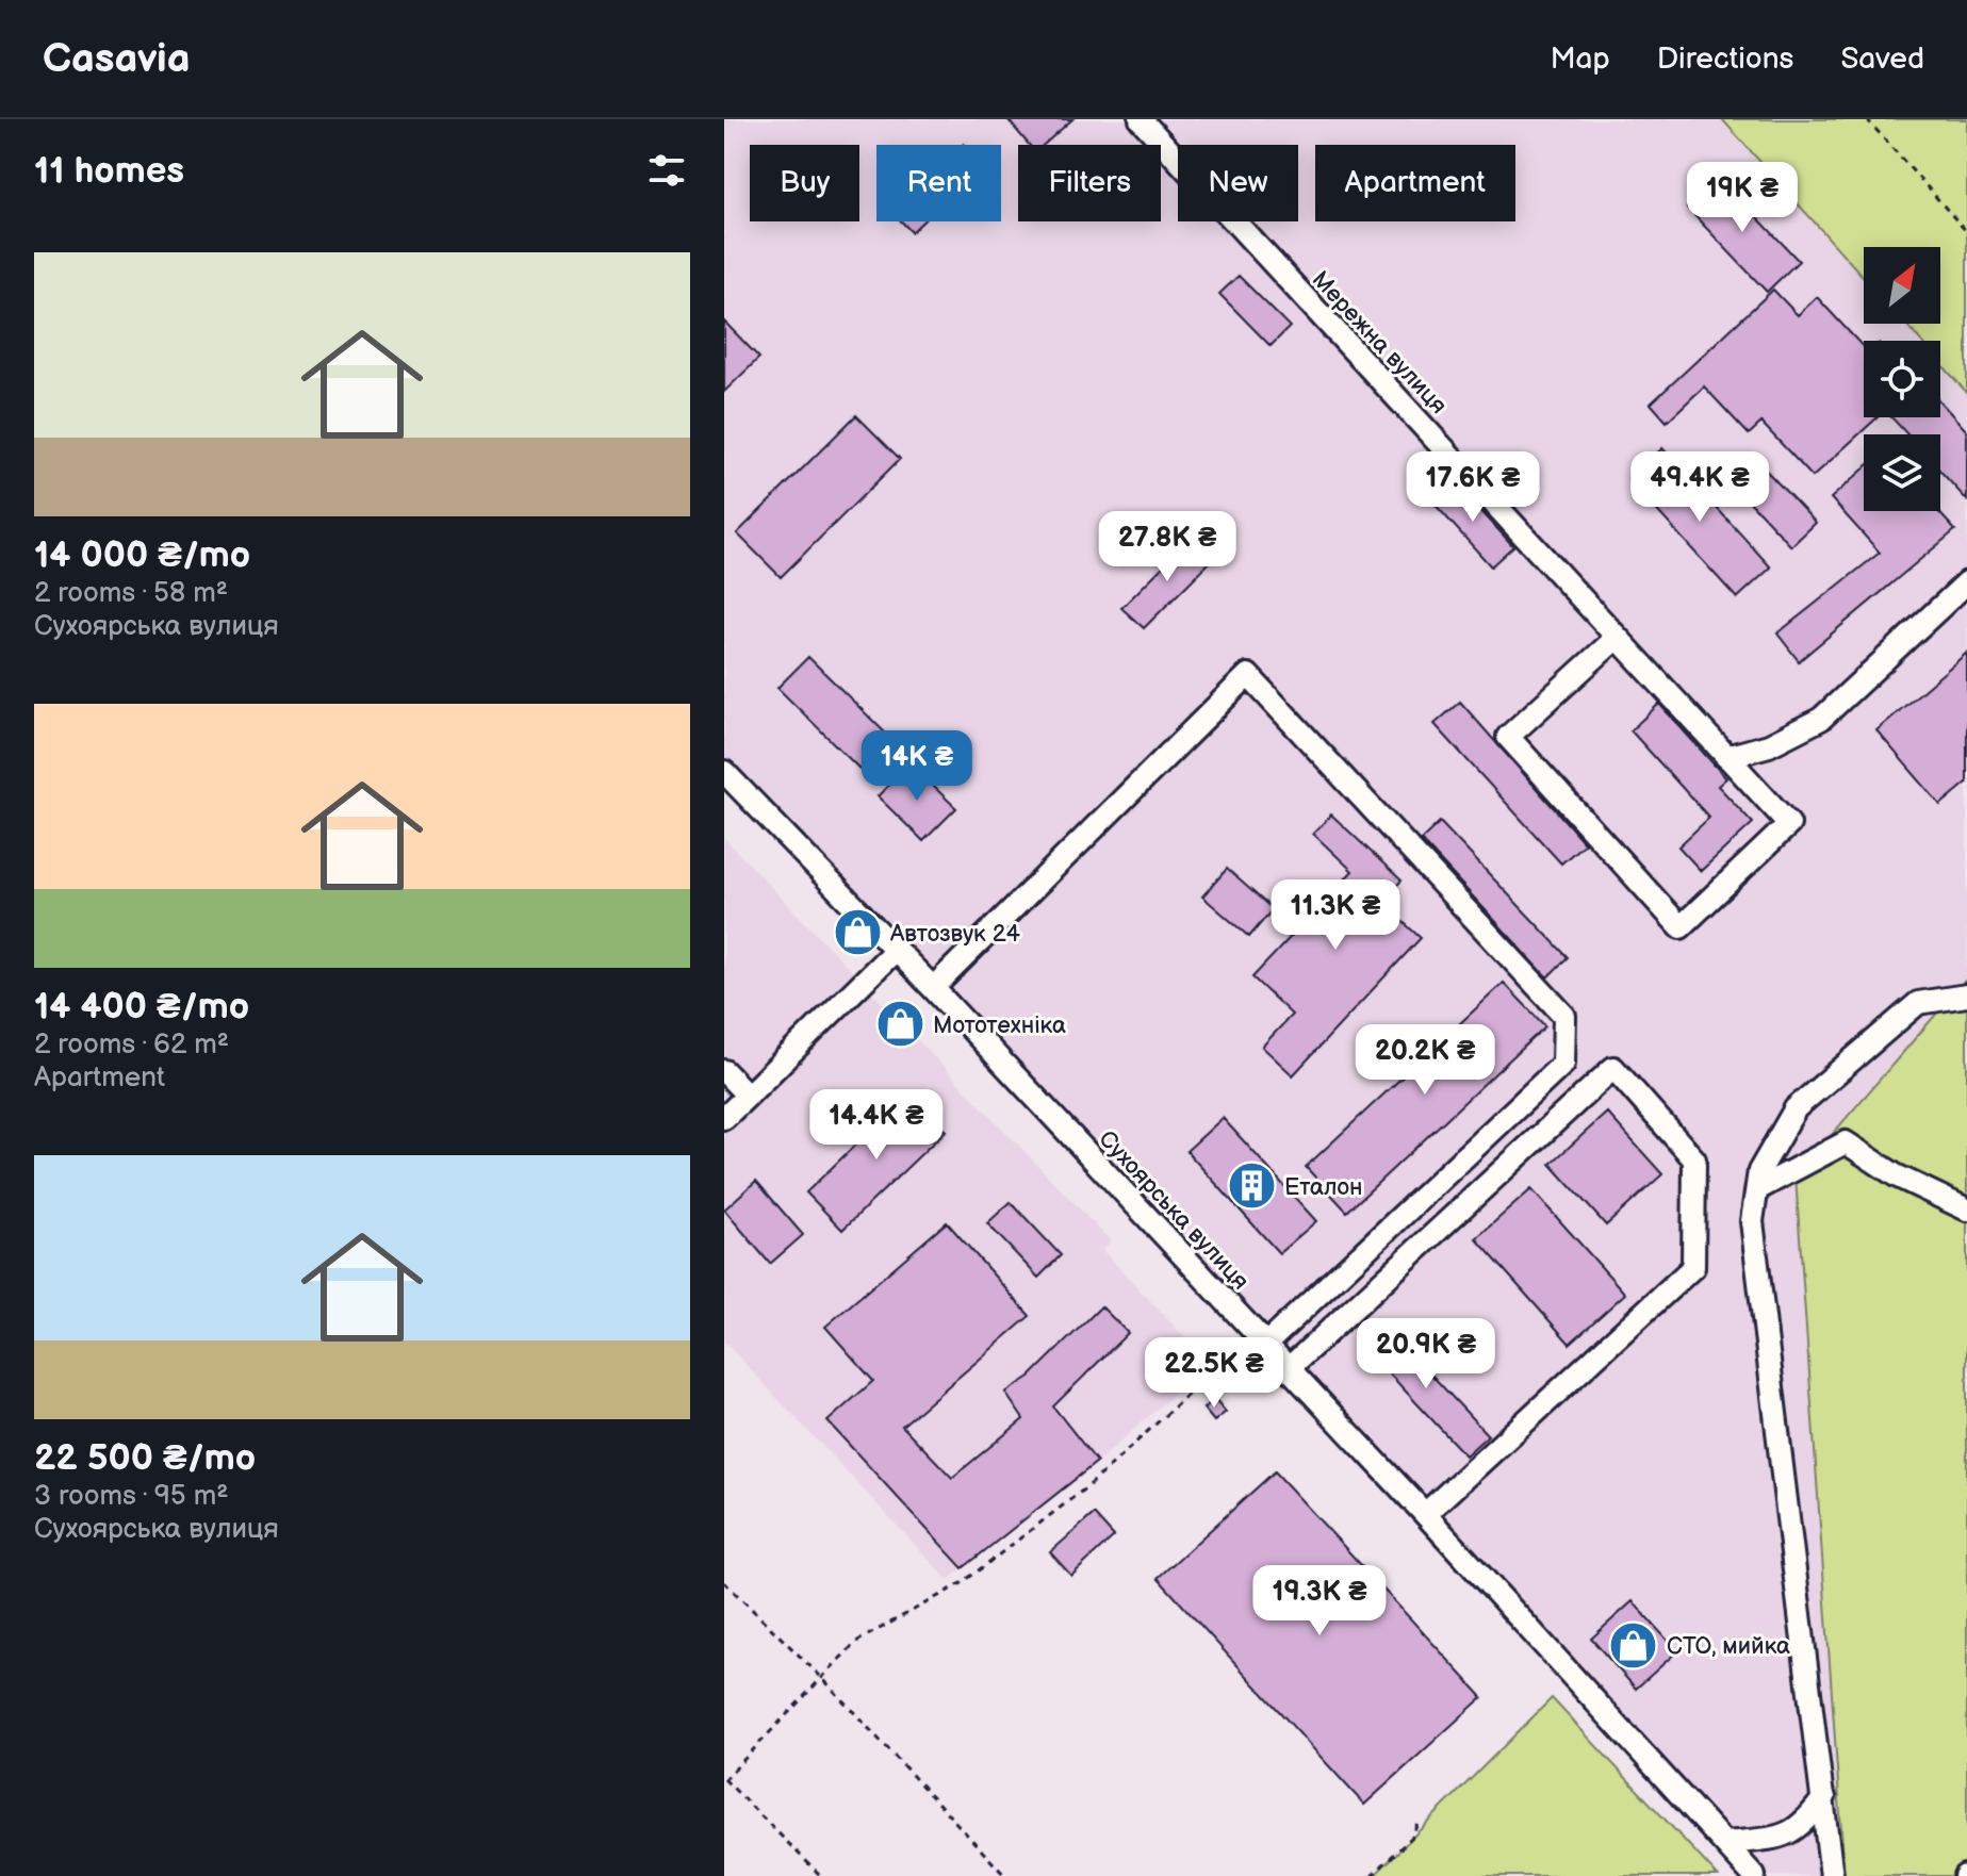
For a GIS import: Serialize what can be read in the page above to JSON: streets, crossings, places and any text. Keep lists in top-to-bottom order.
{
  "streets": {
    "street": ["Мережна вулиця", "Сухоярська вулиця"]
  },
  "places": {
    "shop": ["Автозвук 24", "Мототехніка", "СТО, мийка"],
    "building": ["Еталон"]
  },
  "north": "top right",
  "page": {
    "header": "Casavia",
    "nav": ["Map", "Directions", "Saved"],
    "heading": "11 homes",
    "chip": [
      "Buy",
      "Rent",
      "Filters",
      "New",
      "Apartment"
    ],
    "price": [
      "19K ₴",
      "17.6K ₴",
      "49.4K ₴",
      "27.8K ₴",
      "14K ₴",
      "11.3K ₴",
      "20.2K ₴",
      "14.4K ₴",
      "20.9K ₴",
      "22.5K ₴",
      "19.3K ₴"
    ],
    "list": [
      {
        "name": "14 000 ₴/mo",
        "note": "2 rooms · 58 m² · Сухоярська вулиця"
      },
      {
        "name": "14 400 ₴/mo",
        "note": "2 rooms · 62 m² · Apartment"
      },
      {
        "name": "22 500 ₴/mo",
        "note": "3 rooms · 95 m² · Сухоярська вулиця"
      }
    ]
  }
}
